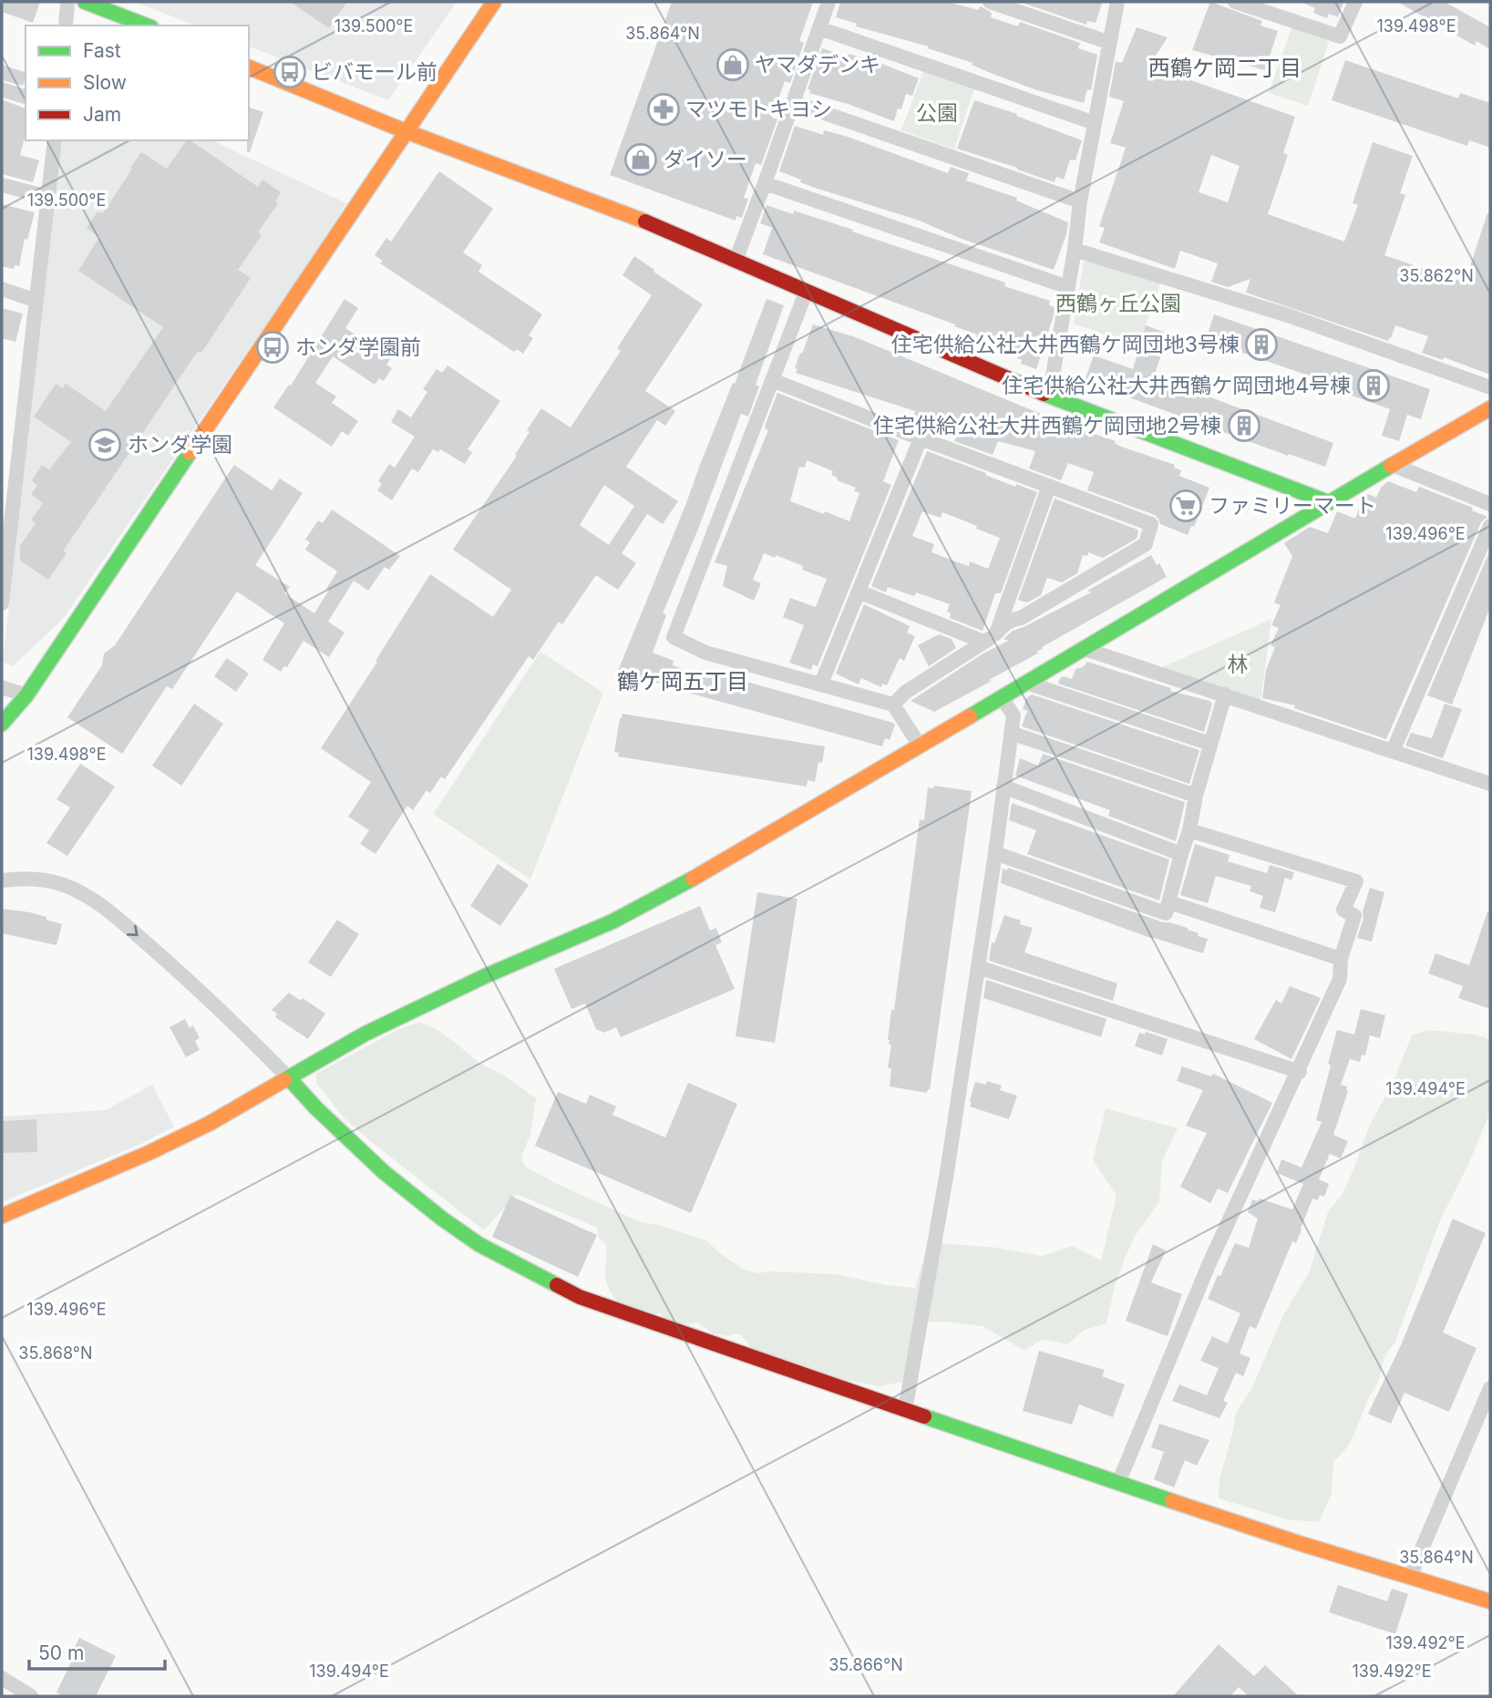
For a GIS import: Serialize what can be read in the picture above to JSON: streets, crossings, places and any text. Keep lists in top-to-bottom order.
{
  "districts": ["西鶴ケ岡二丁目", "鶴ケ岡五丁目"],
  "parks": ["公園", "西鶴ヶ丘公園", "林"],
  "places": {
    "shop": ["ヤマダデンキ", "ダイソー"],
    "bus stop": ["ビバモール前", "ホンダ学園前"],
    "pharmacy": ["マツモトキヨシ"],
    "building": ["住宅供給公社大井西鶴ケ岡団地3号棟", "住宅供給公社大井西鶴ケ岡団地4号棟", "住宅供給公社大井西鶴ケ岡団地2号棟"],
    "school or university": ["ホンダ学園"],
    "supermarket": ["ファミリーマート"]
  },
  "legend": ["Fast", "Slow", "Jam"],
  "scale_bar": "50 m",
  "coordinates": [
    "139.500°E",
    "139.498°E",
    "35.864°N",
    "35.862°N",
    "139.496°E",
    "139.494°E",
    "35.868°N",
    "139.492°E",
    "35.866°N"
  ]
}
